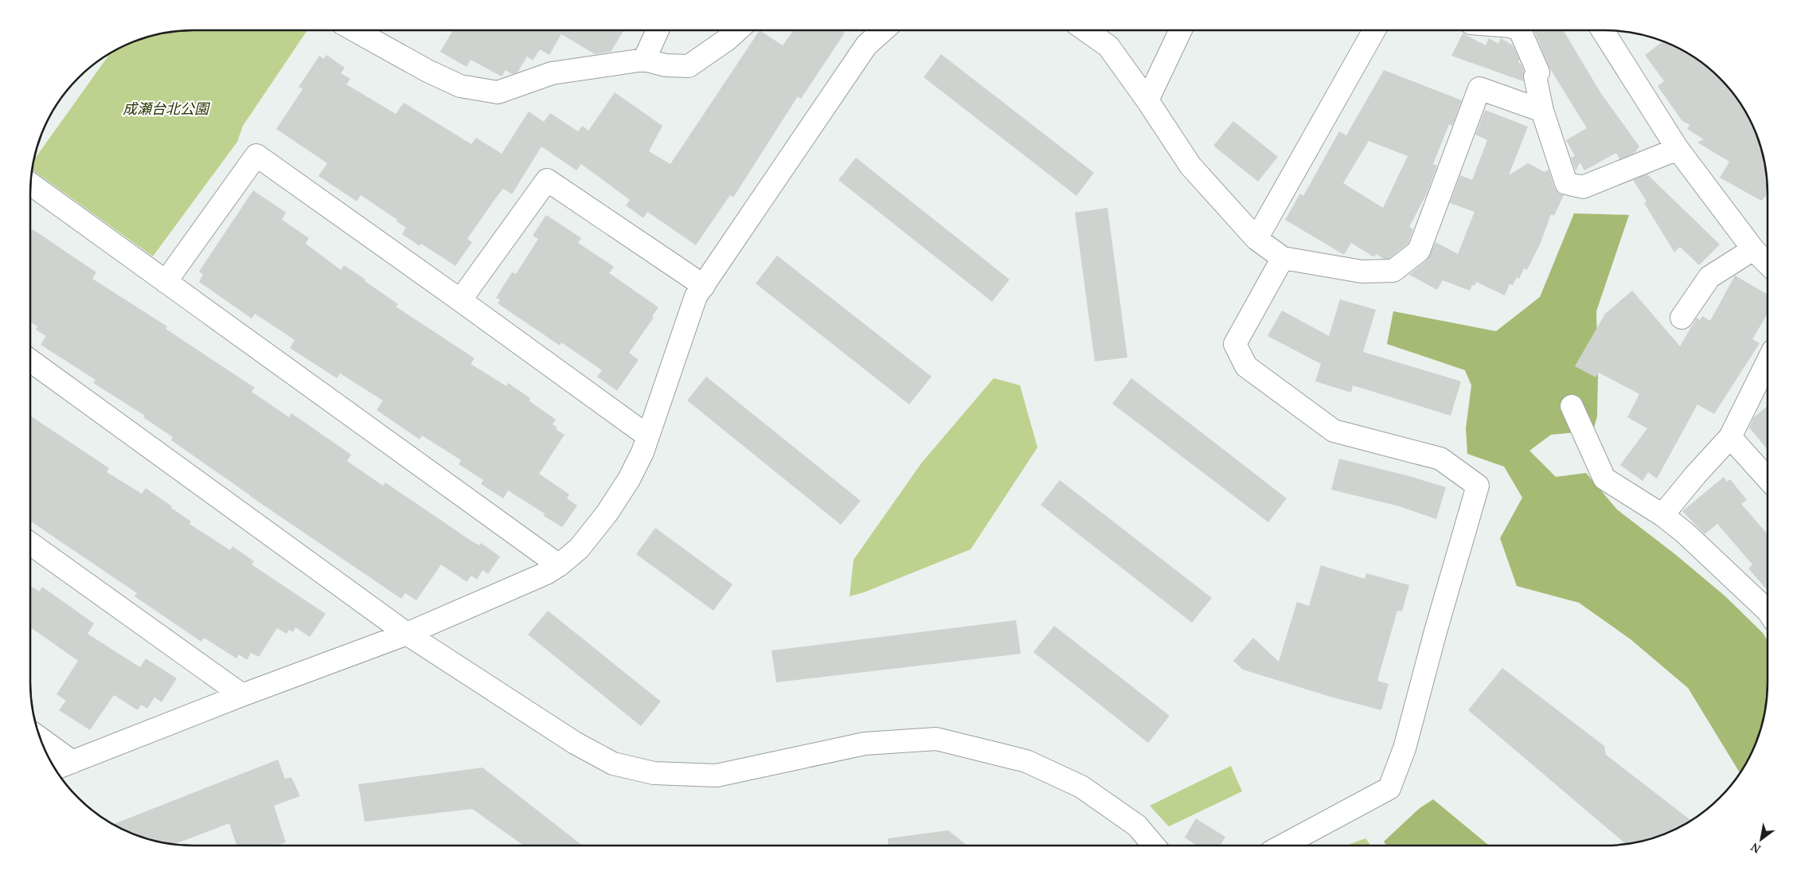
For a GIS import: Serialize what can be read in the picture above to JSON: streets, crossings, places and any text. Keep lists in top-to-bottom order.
{
  "parks": ["成瀬台北公園"],
  "north": "bottom left"
}
